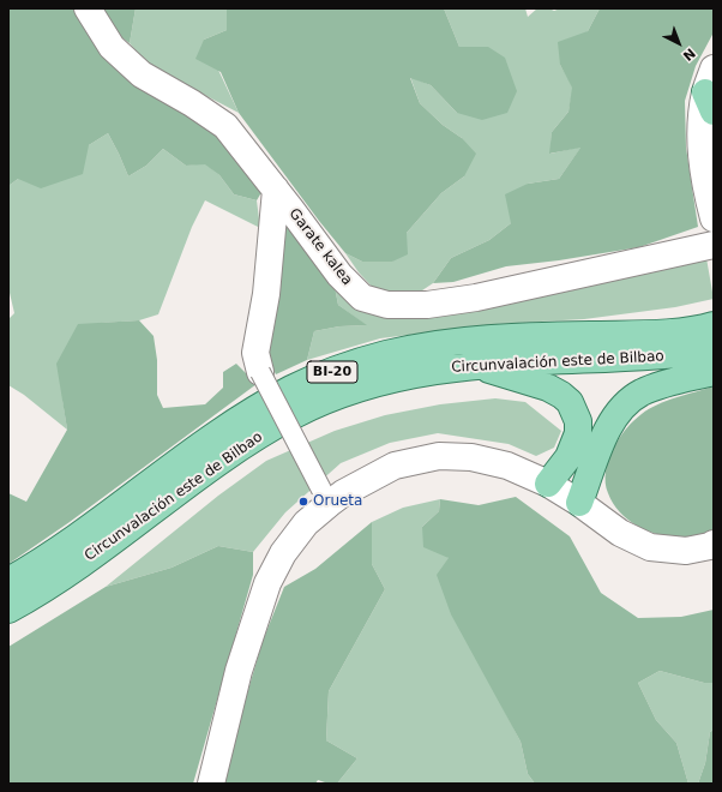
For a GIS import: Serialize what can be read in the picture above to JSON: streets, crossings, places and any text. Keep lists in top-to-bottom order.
{
  "streets": {
    "main road": ["Circunvalación este de Bilbao", "BI-20"],
    "street": ["Garate kalea"]
  },
  "places": ["Orueta"],
  "north": "bottom right"
}
